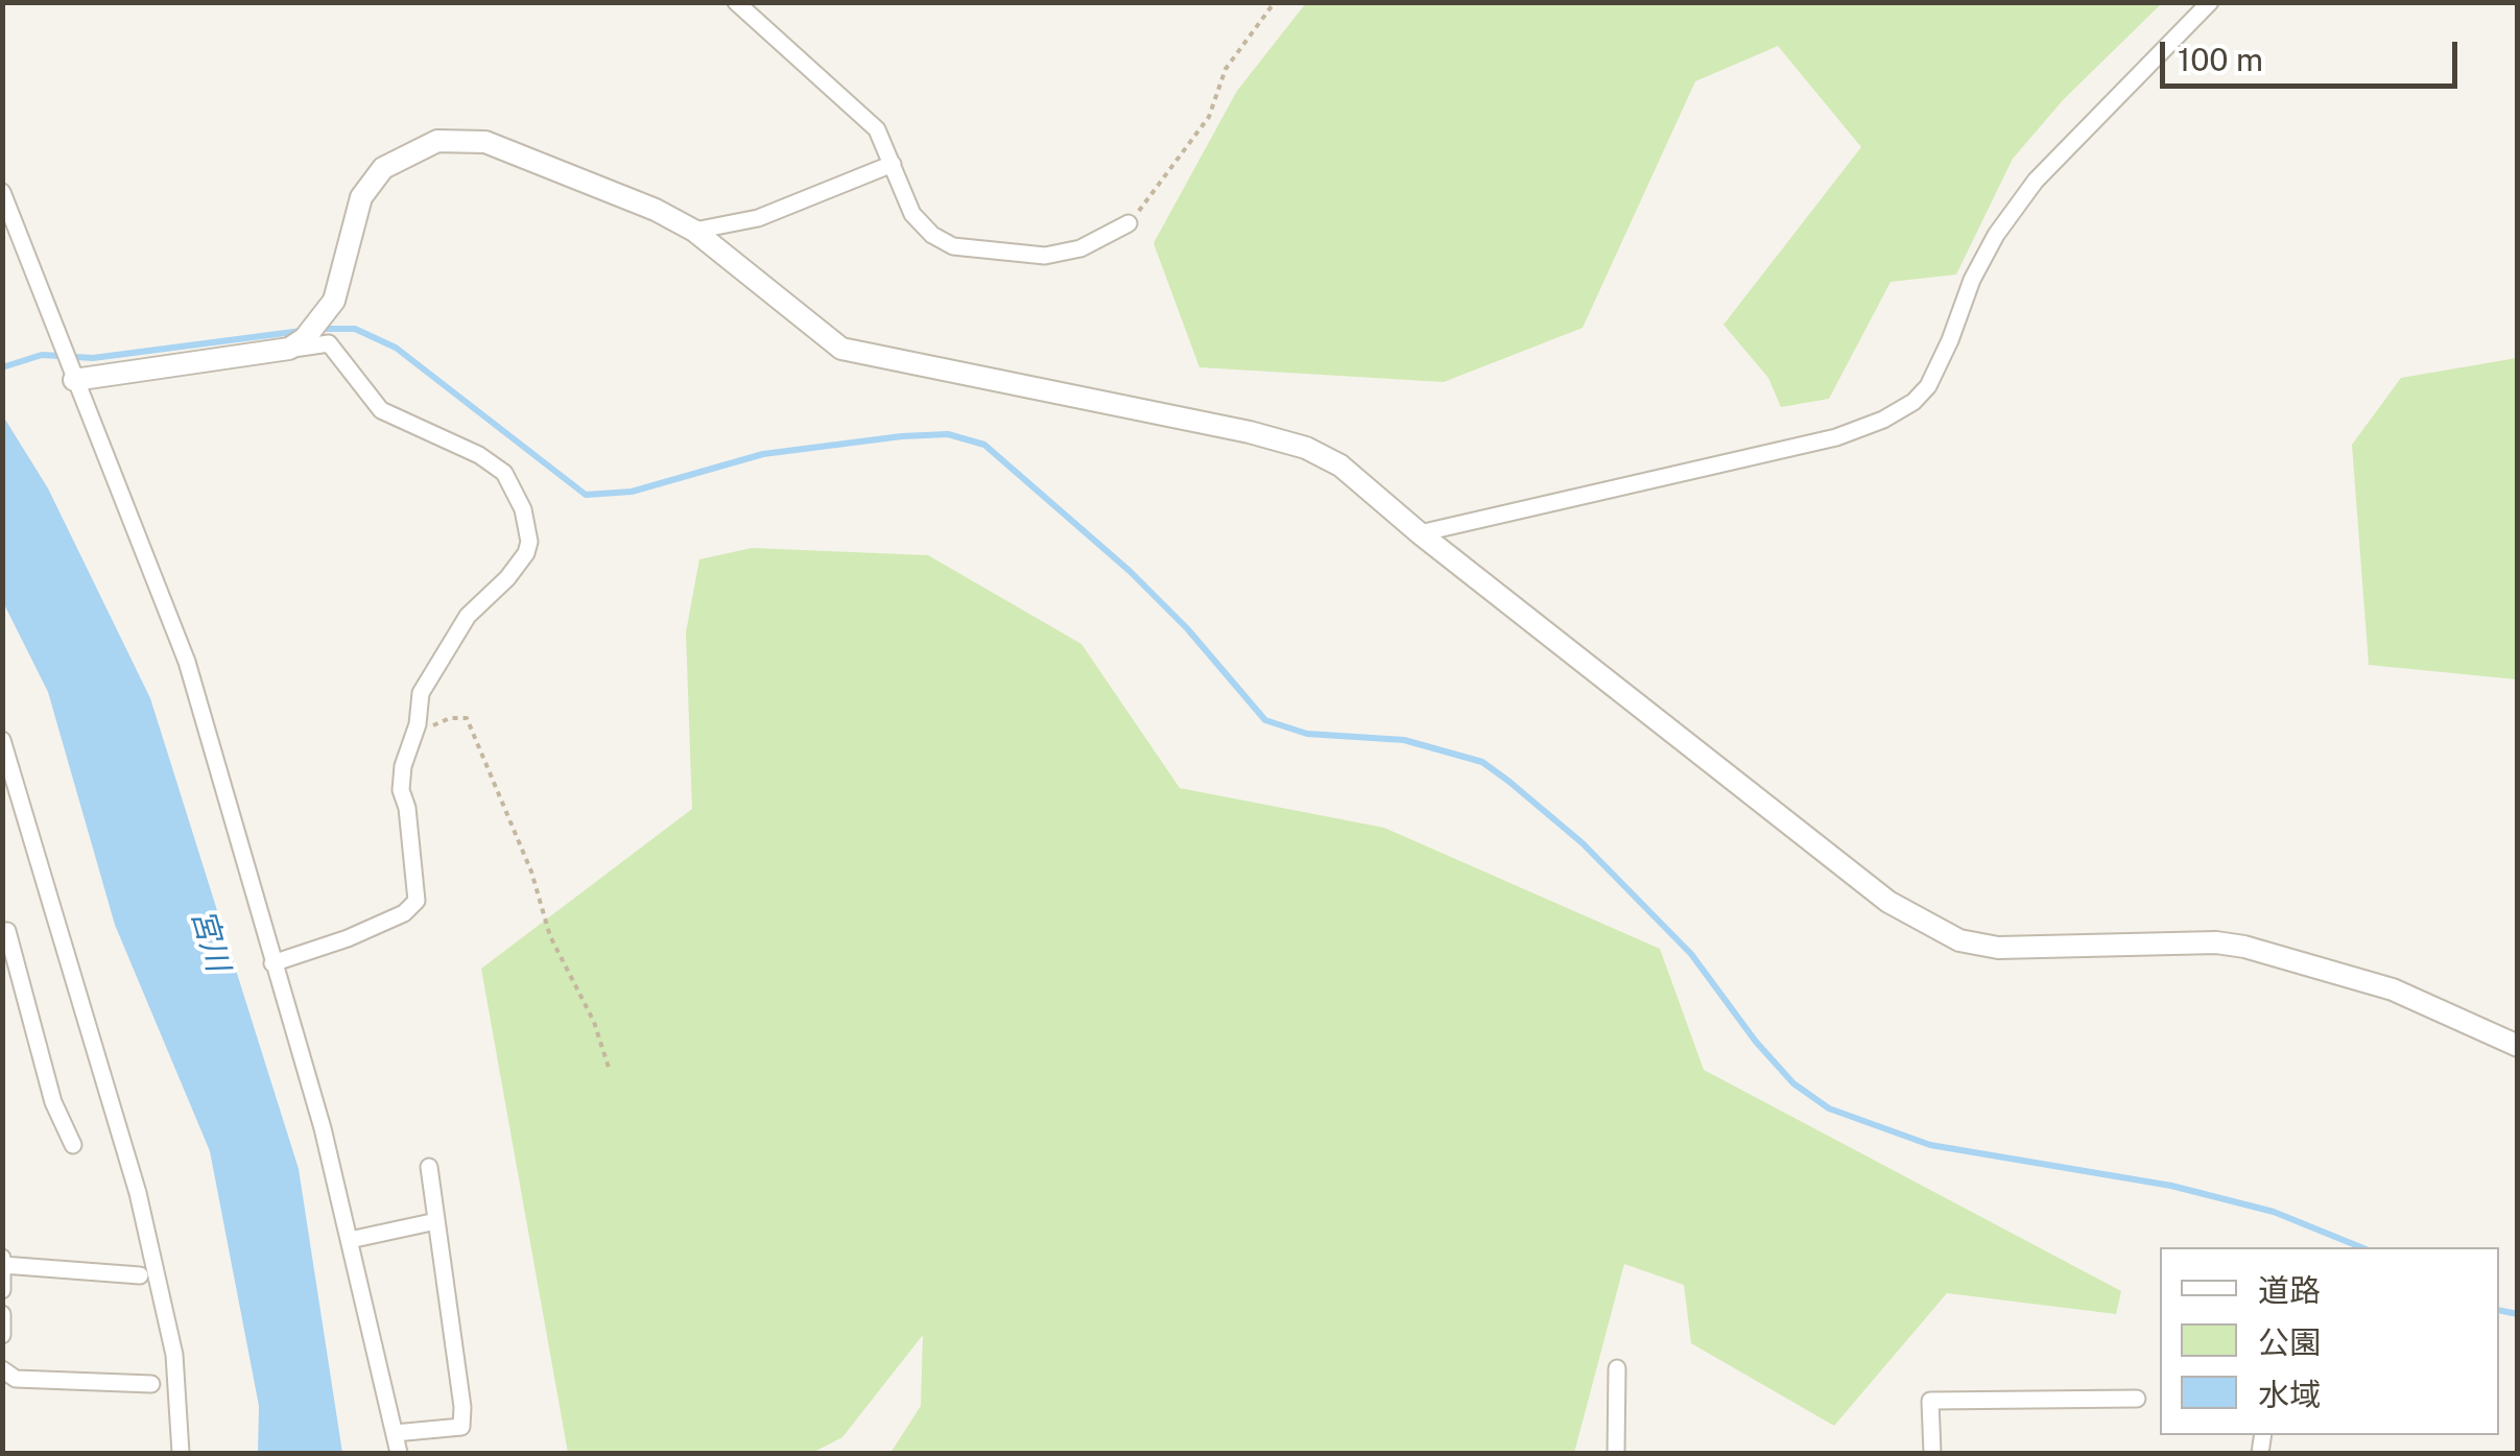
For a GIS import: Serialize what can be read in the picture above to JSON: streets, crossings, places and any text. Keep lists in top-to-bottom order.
{
  "water": ["宮川"],
  "legend": ["道路", "公園", "水域"],
  "scale_bar": "100 m"
}
